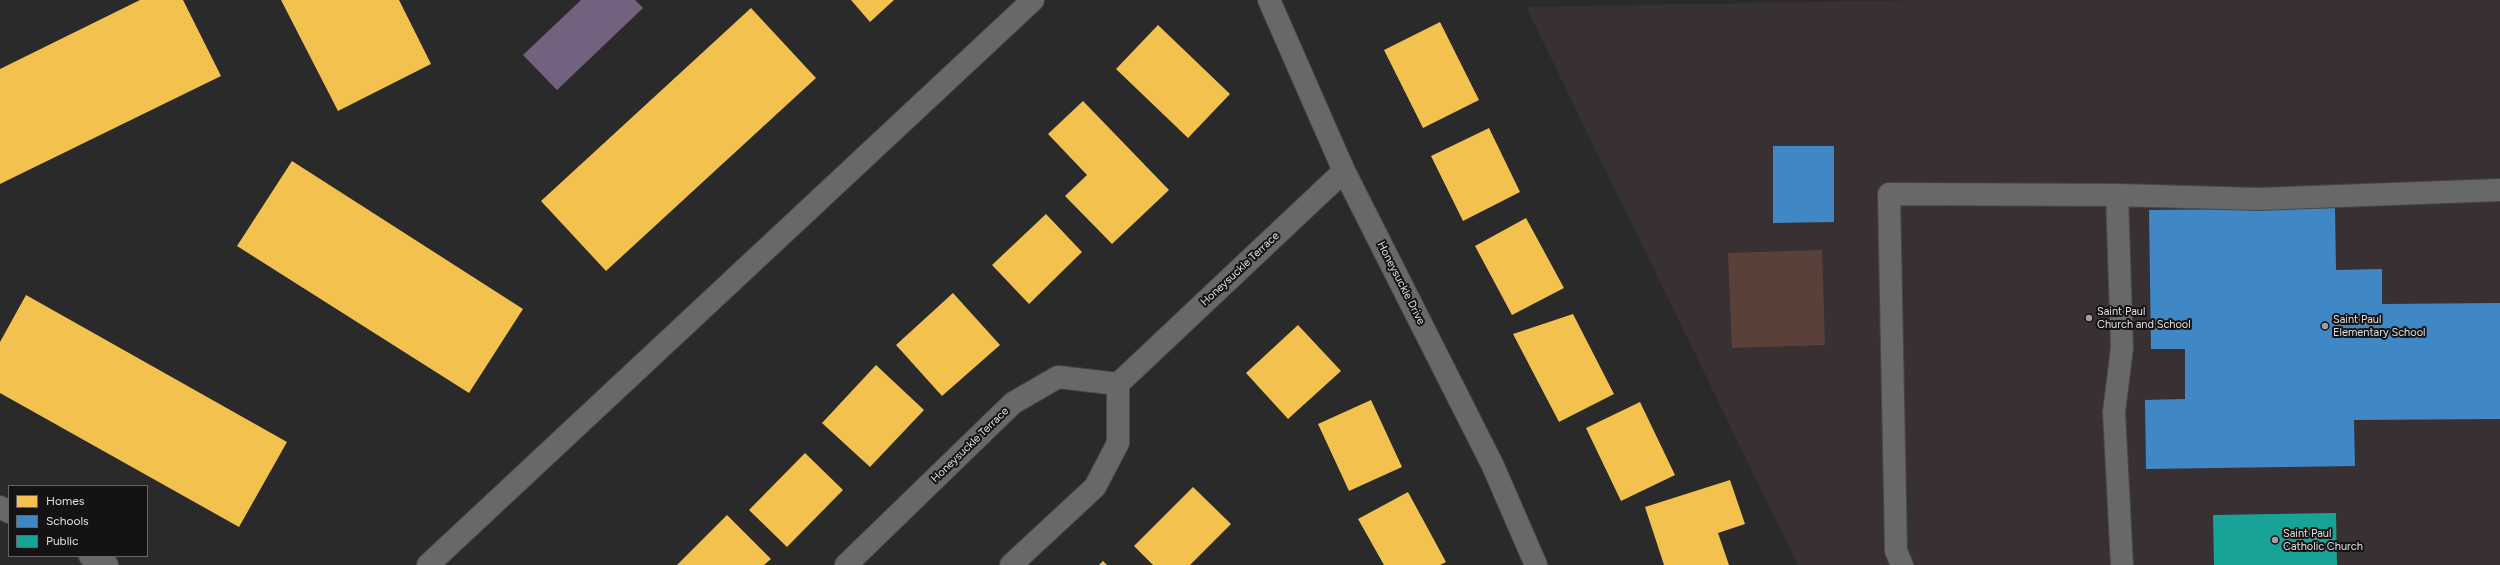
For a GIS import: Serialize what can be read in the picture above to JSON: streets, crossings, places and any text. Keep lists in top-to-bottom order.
{
  "streets": {
    "street": ["Honeysuckle Terrace", "Honeysuckle Drive"]
  },
  "crossings": [
    ["Honeysuckle Terrace", "Honeysuckle Drive"]
  ],
  "places": ["Saint Paul Church and School", "Saint Paul Elementary School", "Saint Paul Catholic Church"],
  "legend": ["Homes", "Schools", "Public"]
}
